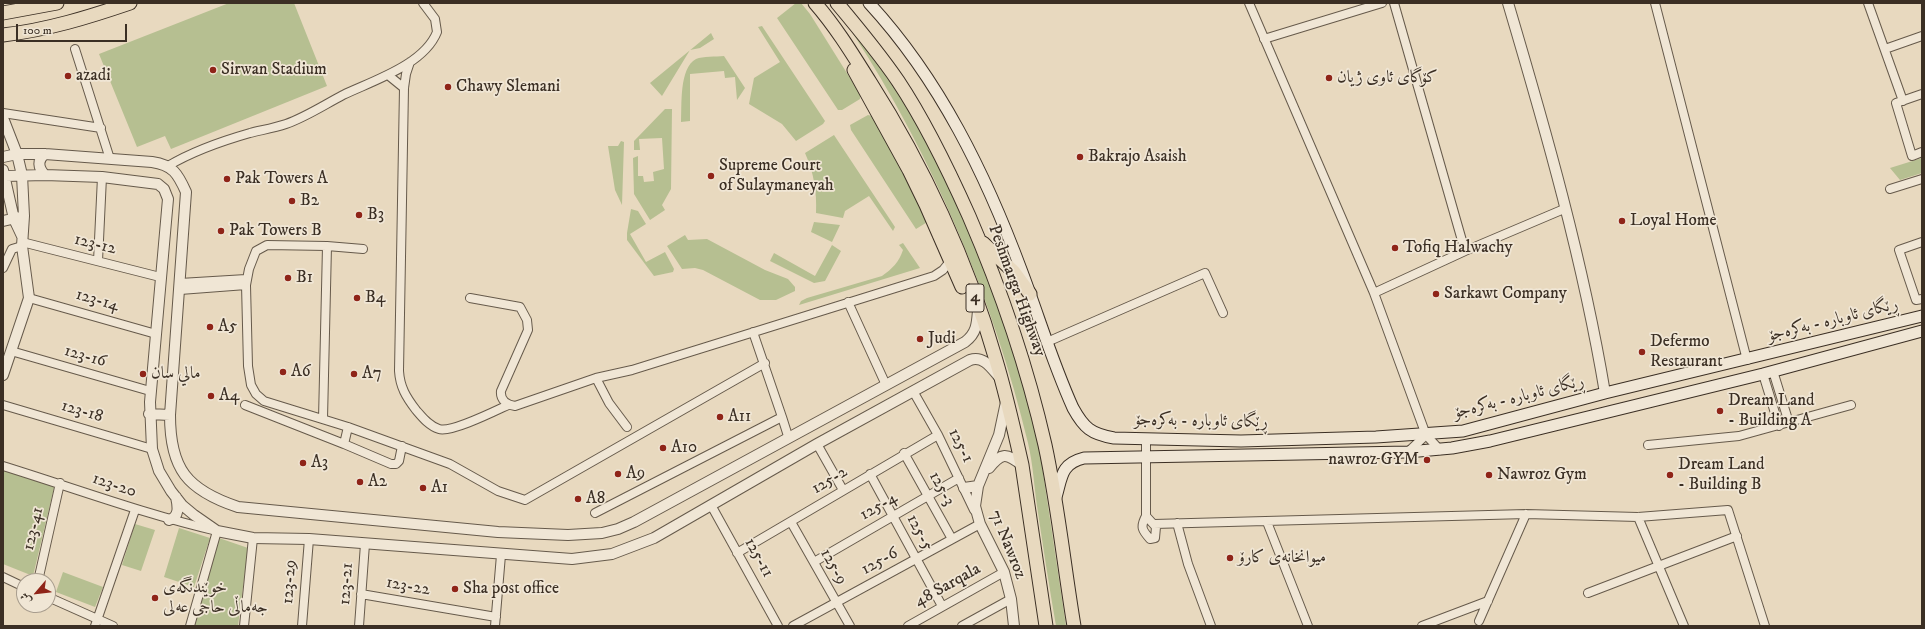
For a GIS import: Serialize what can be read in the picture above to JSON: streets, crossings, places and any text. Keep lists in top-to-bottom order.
{
  "streets": {
    "highway": ["Peshmarga Highway", "4"],
    "main road": ["ڕێگای ئاوبارە - بەکرەجۆ"],
    "street": [
      "123-12",
      "123-14",
      "123-16",
      "123-18",
      "125-1",
      "125-2",
      "123-20",
      "125-3",
      "125-4",
      "123-41",
      "125-5",
      "71 Nawroz",
      "125-11",
      "125-6",
      "125-9",
      "123-29",
      "123-21",
      "48 Sarqala",
      "123-22"
    ]
  },
  "crossings": [
    ["4", "71 Nawroz"],
    ["125-1", "125-2"],
    ["125-1", "125-4"],
    ["125-1", "71 Nawroz"],
    ["125-1", "125-6"],
    ["125-2", "125-3"],
    ["125-2", "125-5"],
    ["125-2", "125-11"],
    ["125-2", "125-9"],
    ["123-20", "123-41"],
    ["125-3", "125-4"],
    ["125-3", "125-6"],
    ["125-4", "125-5"],
    ["125-4", "125-9"],
    ["125-5", "125-6"],
    ["125-5", "48 Sarqala"],
    ["71 Nawroz", "125-6"],
    ["71 Nawroz", "48 Sarqala"],
    ["125-6", "125-9"],
    ["123-21", "123-22"]
  ],
  "places": [
    "Sirwan Stadium",
    "azadi",
    "کۆگای ئاوی ژیان",
    "Chawy Slemani",
    "Bakrajo Asaish",
    "Supreme Court of Sulaymaneyah",
    "Pak Towers A",
    "B2",
    "B3",
    "Loyal Home",
    "Pak Towers B",
    "Tofiq Halwachy",
    "B1",
    "Sarkawt Company",
    "B4",
    "A5",
    "Judi",
    "Defermo Restaurant",
    "A6",
    "مالي سان",
    "A7",
    "A4",
    "Dream Land - Building A",
    "A11",
    "A10",
    "nawroz GYM",
    "A3",
    "A9",
    "Nawroz Gym",
    "Dream Land - Building B",
    "A2",
    "A1",
    "A8",
    "میوانخانەی کارۆ",
    "Sha post office",
    "خوێندنگەی جەماڵی حاجی عەلی"
  ],
  "scale_bar": "100 m",
  "north": "bottom left"
}
